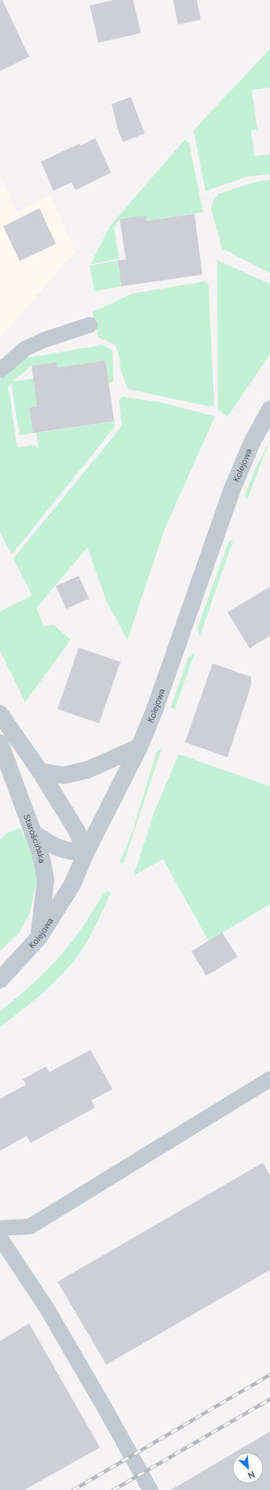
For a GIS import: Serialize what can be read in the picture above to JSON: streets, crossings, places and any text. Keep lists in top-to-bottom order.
{
  "streets": {
    "street": ["Kolejowa", "Starościńska"]
  },
  "crossings": [
    ["Kolejowa", "Starościńska"]
  ],
  "north": "bottom right"
}
